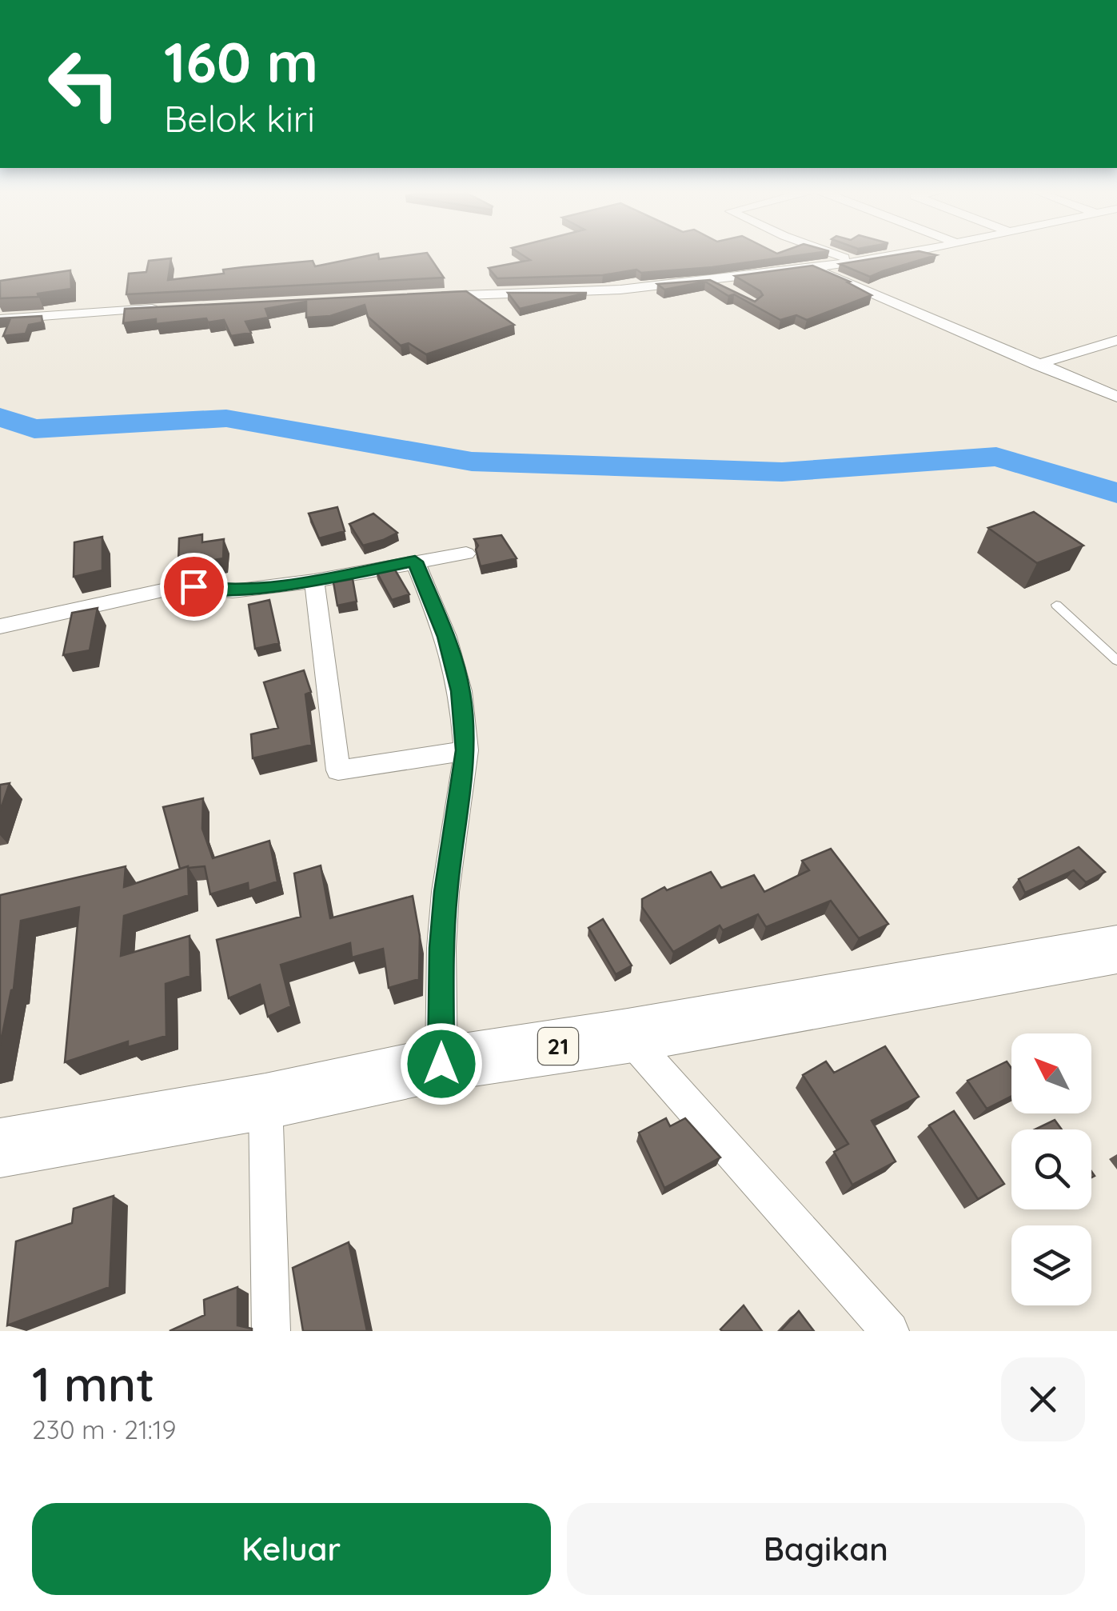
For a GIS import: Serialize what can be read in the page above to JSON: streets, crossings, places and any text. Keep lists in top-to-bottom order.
{
  "streets": {
    "highway": ["21"]
  },
  "north": "top left",
  "page": {
    "turn": ["160 m", "Belok kiri"],
    "heading": ["1 mnt", "230 m · 21:19"],
    "buttons": ["Keluar", "Bagikan"]
  }
}
